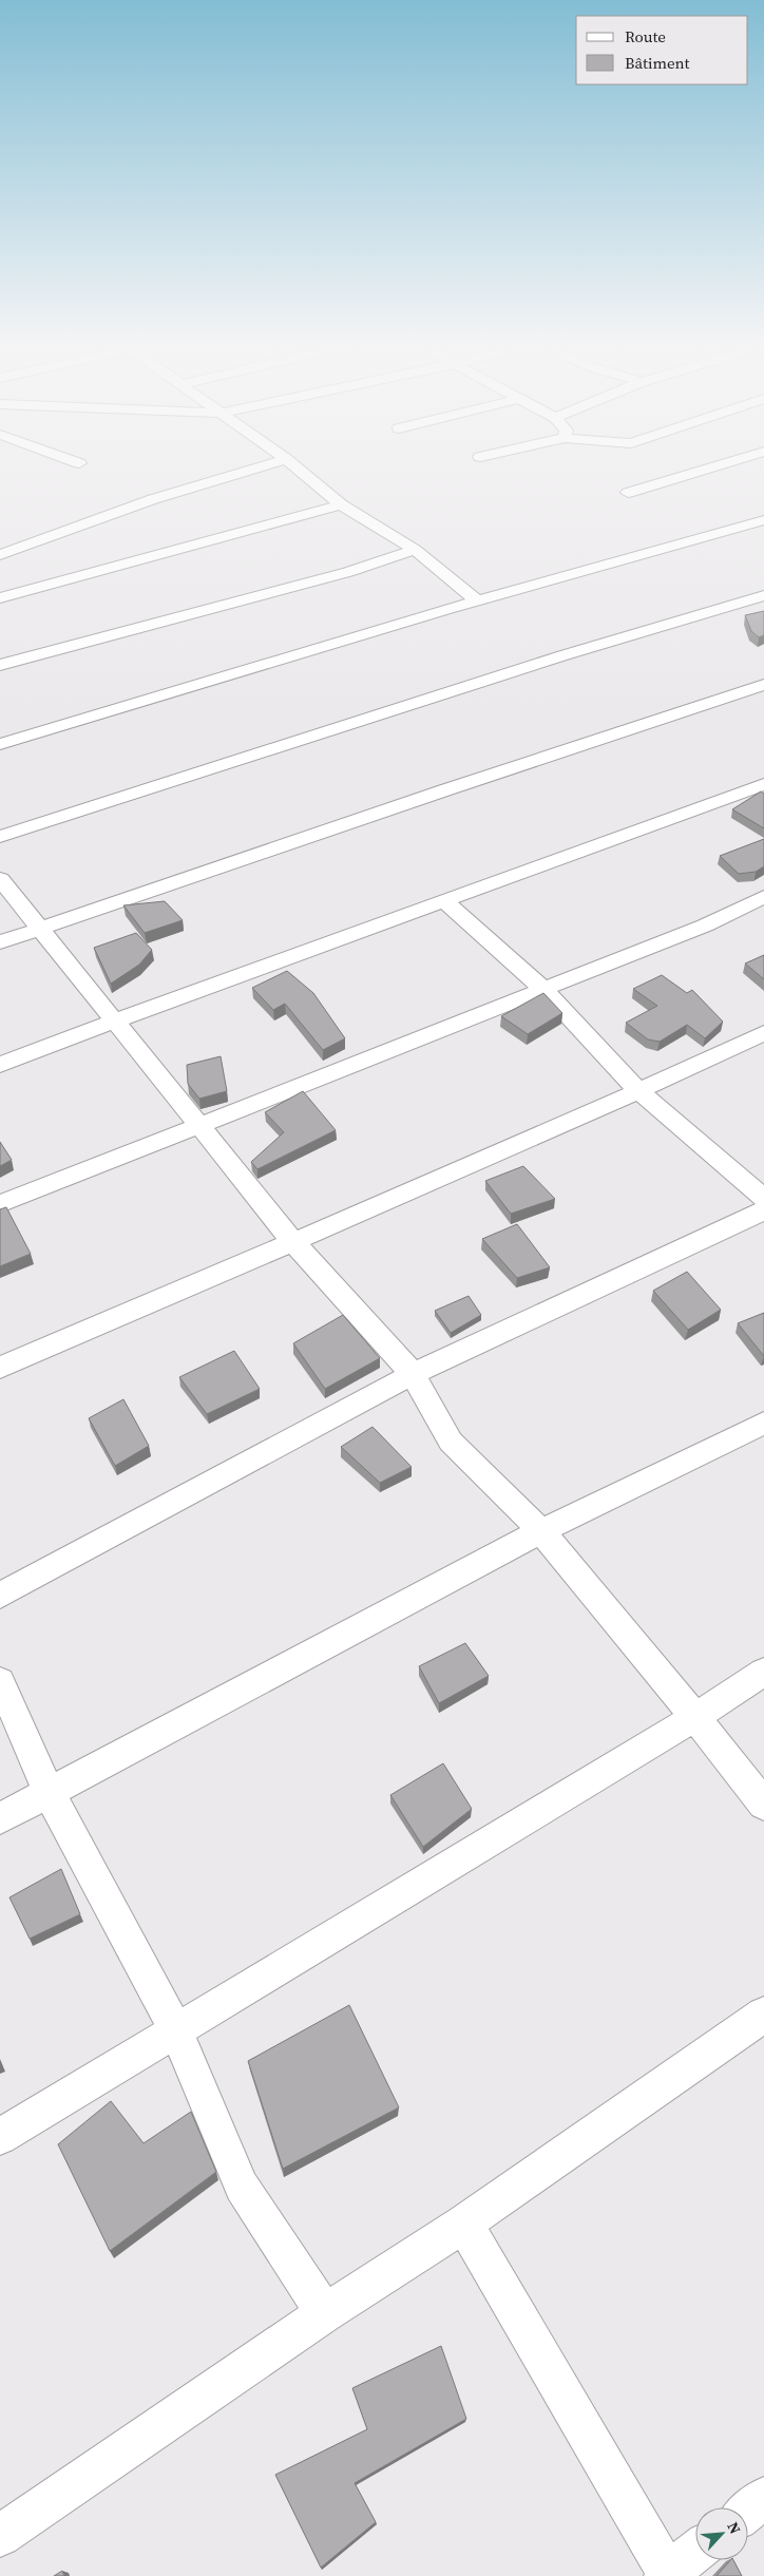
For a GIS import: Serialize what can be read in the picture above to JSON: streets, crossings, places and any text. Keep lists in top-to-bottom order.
{
  "legend": ["Route", "Bâtiment"],
  "north": "top right"
}
